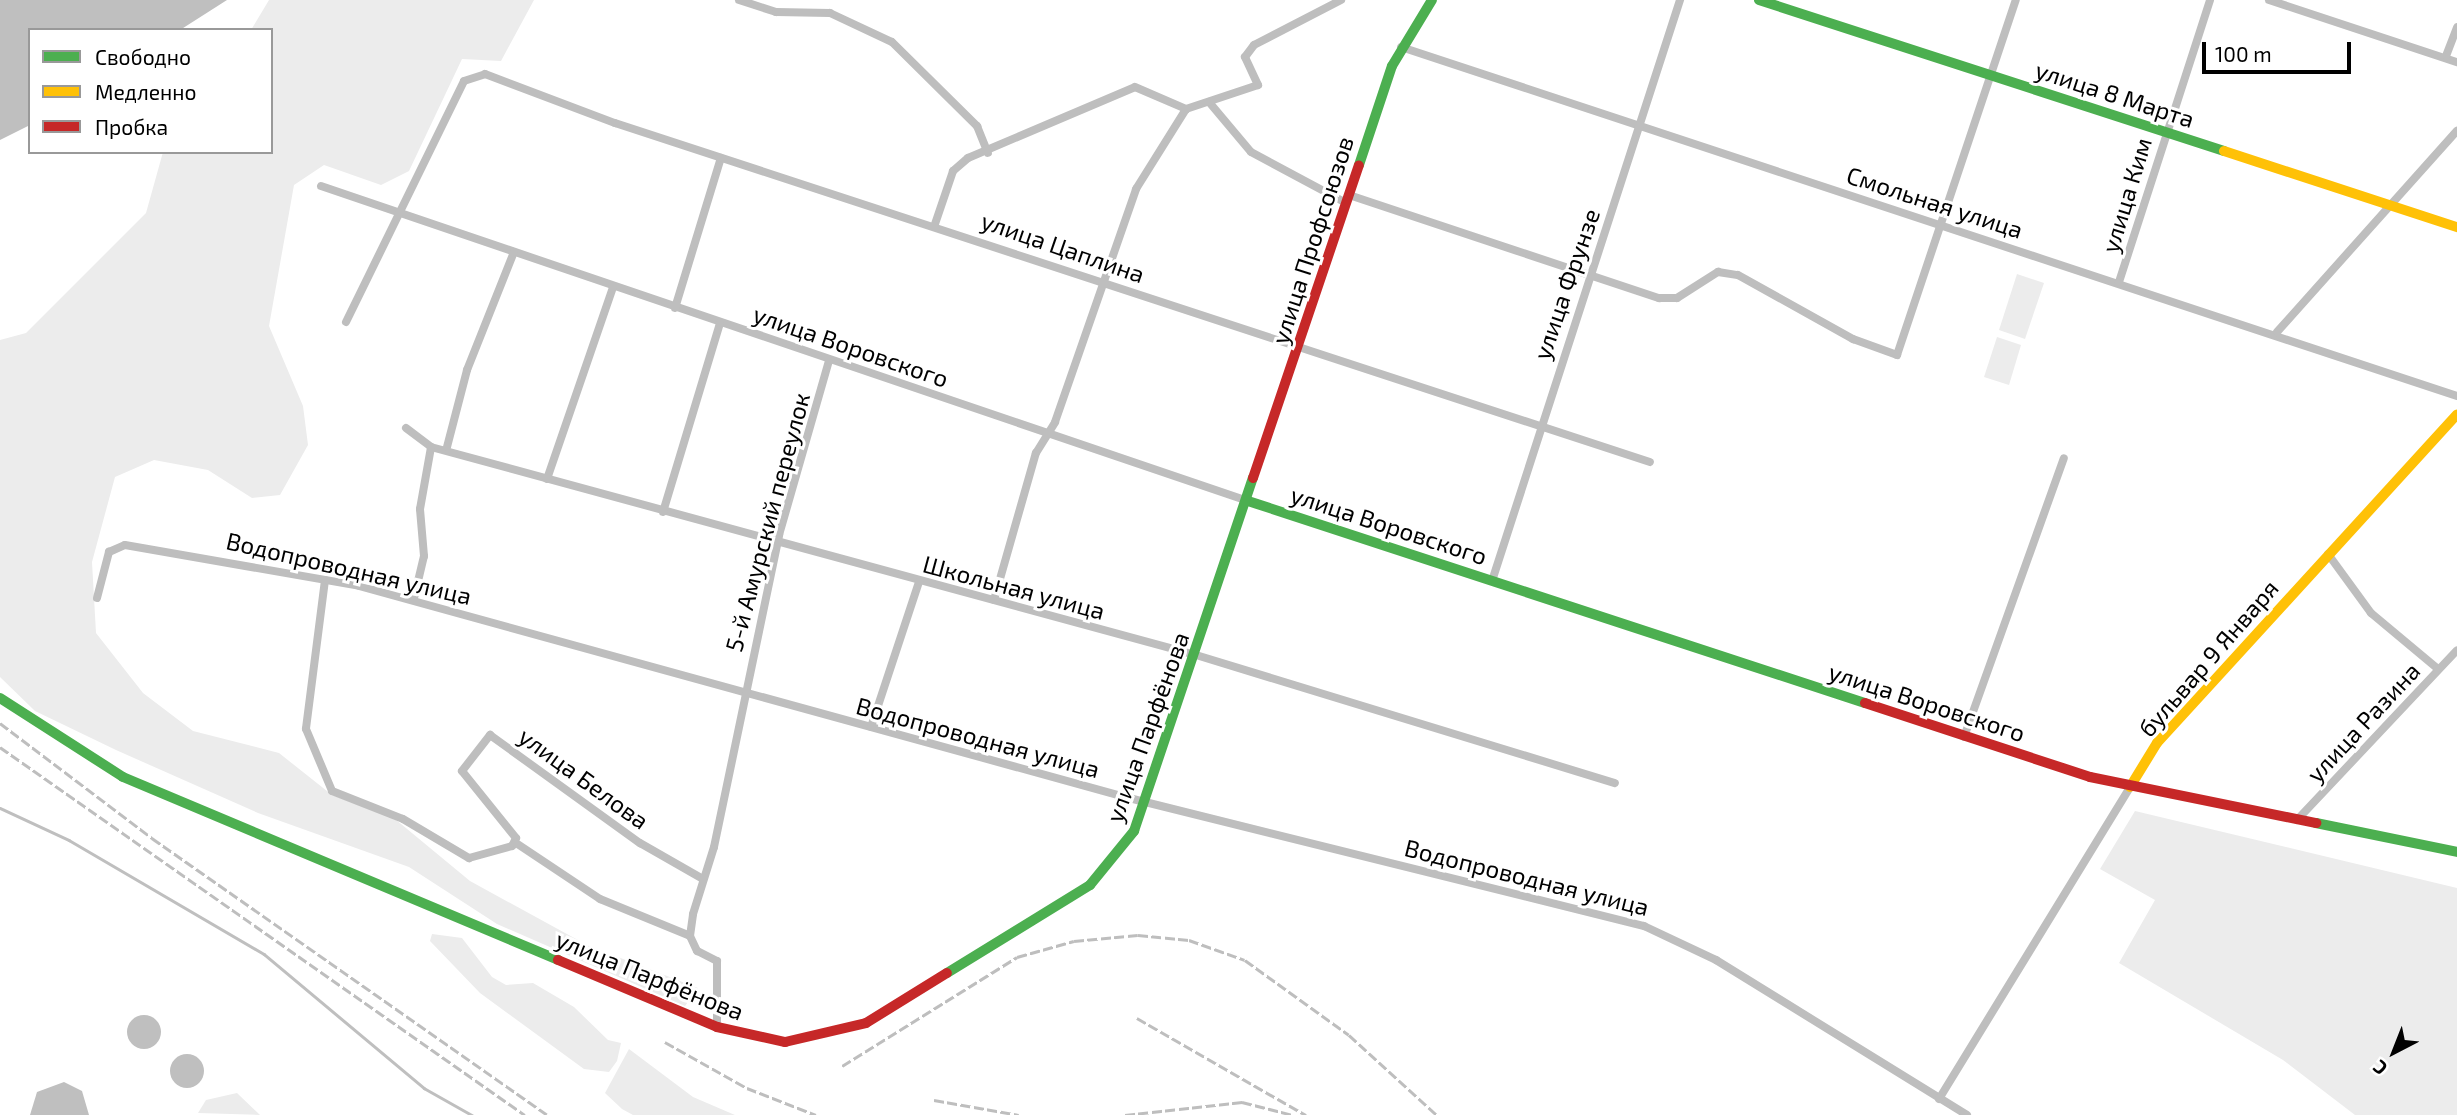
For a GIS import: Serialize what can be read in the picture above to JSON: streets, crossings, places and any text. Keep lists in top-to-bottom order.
{
  "streets": {
    "main road": [
      "улица 8 Марта",
      "улица Профсоюзов",
      "улица Воровского",
      "бульвар 9 Января",
      "улица Парфёнова"
    ],
    "street": [
      "улица Ким",
      "Смольная улица",
      "улица Цаплина",
      "улица Фрунзе",
      "5-й Амурский переулок",
      "Водопроводная улица",
      "Школьная улица",
      "улица Разина",
      "улица Белова"
    ]
  },
  "crossings": [
    ["улица 8 Марта", "улица Ким"],
    ["улица Ким", "Смольная улица"],
    ["Смольная улица", "улица Профсоюзов"],
    ["Смольная улица", "улица Фрунзе"],
    ["улица Профсоюзов", "улица Цаплина"],
    ["улица Профсоюзов", "улица Воровского"],
    ["улица Профсоюзов", "улица Парфёнова"],
    ["улица Цаплина", "улица Фрунзе"],
    ["улица Цаплина", "улица Воровского"],
    ["улица Фрунзе", "улица Воровского"],
    ["улица Воровского", "5-й Амурский переулок"],
    ["улица Воровского", "бульвар 9 Января"],
    ["улица Воровского", "улица Разина"],
    ["улица Воровского", "улица Парфёнова"],
    ["5-й Амурский переулок", "Водопроводная улица"],
    ["5-й Амурский переулок", "Школьная улица"],
    ["5-й Амурский переулок", "улица Белова"],
    ["Водопроводная улица", "бульвар 9 Января"],
    ["Водопроводная улица", "улица Парфёнова"],
    ["Школьная улица", "улица Парфёнова"]
  ],
  "legend": ["Свободно", "Медленно", "Пробка"],
  "scale_bar": "100 m",
  "north": "bottom left"
}
